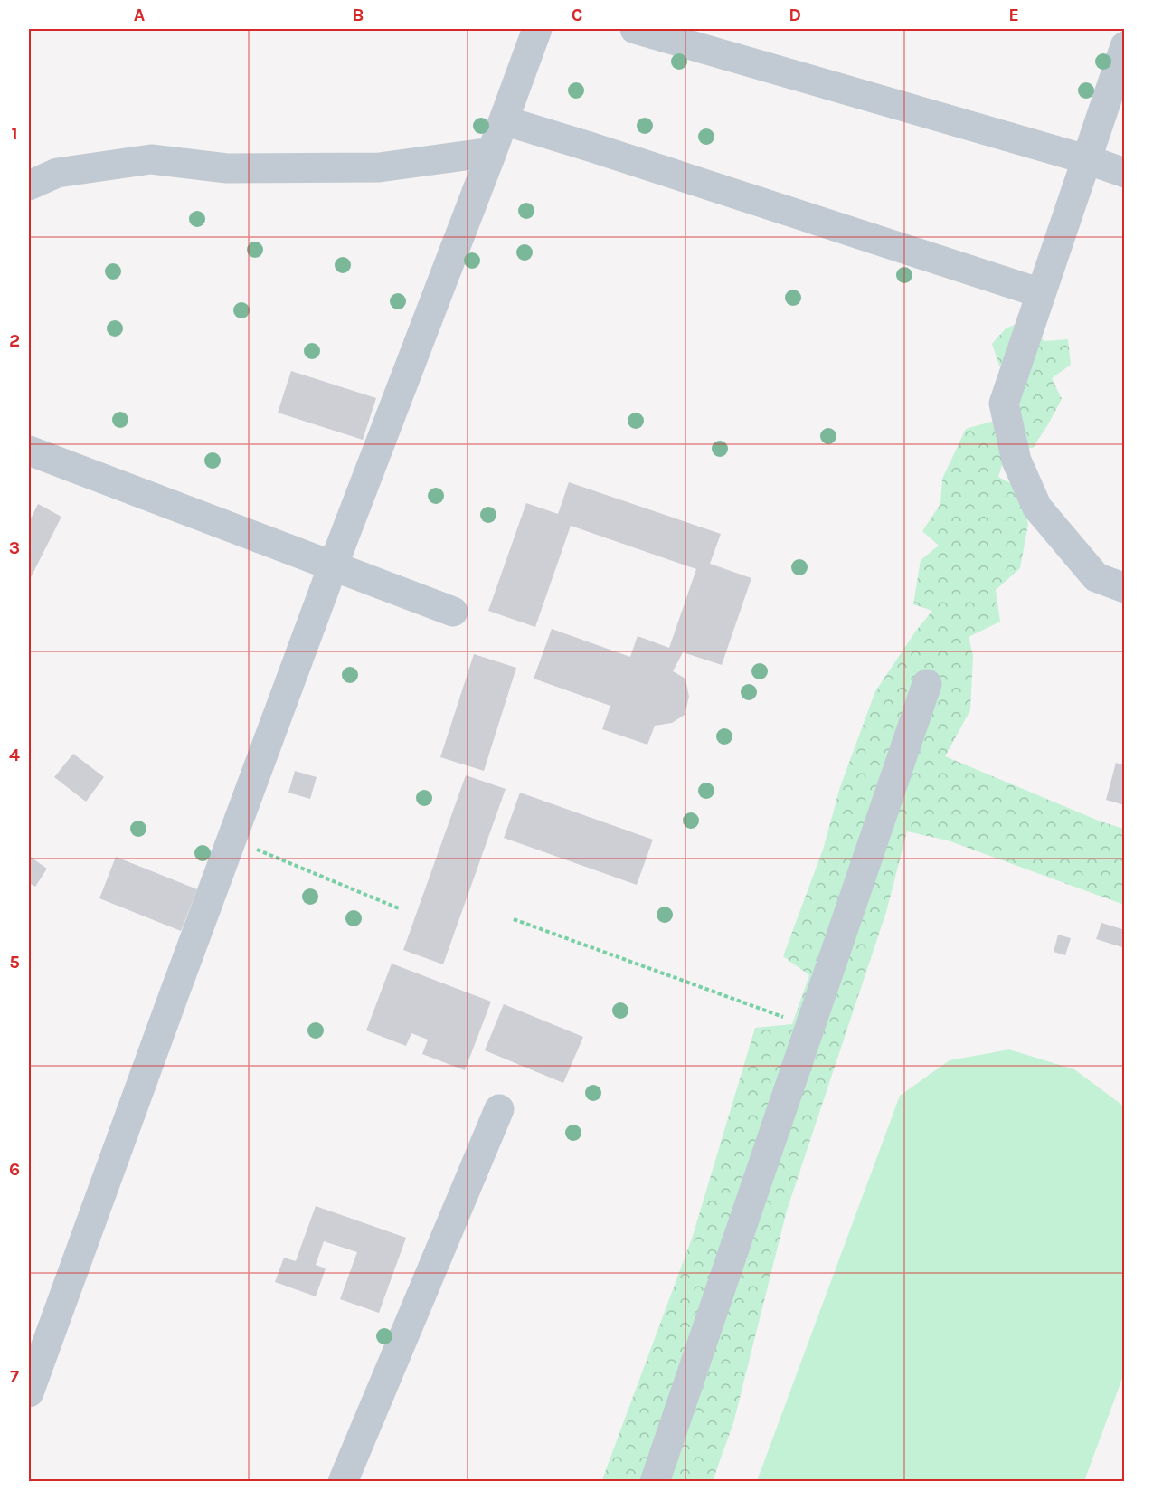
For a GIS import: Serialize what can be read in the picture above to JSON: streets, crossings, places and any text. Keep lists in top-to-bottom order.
{
  "grid": {
    "columns": [
      "A",
      "B",
      "C",
      "D",
      "E"
    ],
    "rows": [
      "1",
      "2",
      "3",
      "4",
      "5",
      "6",
      "7"
    ]
  }
}
